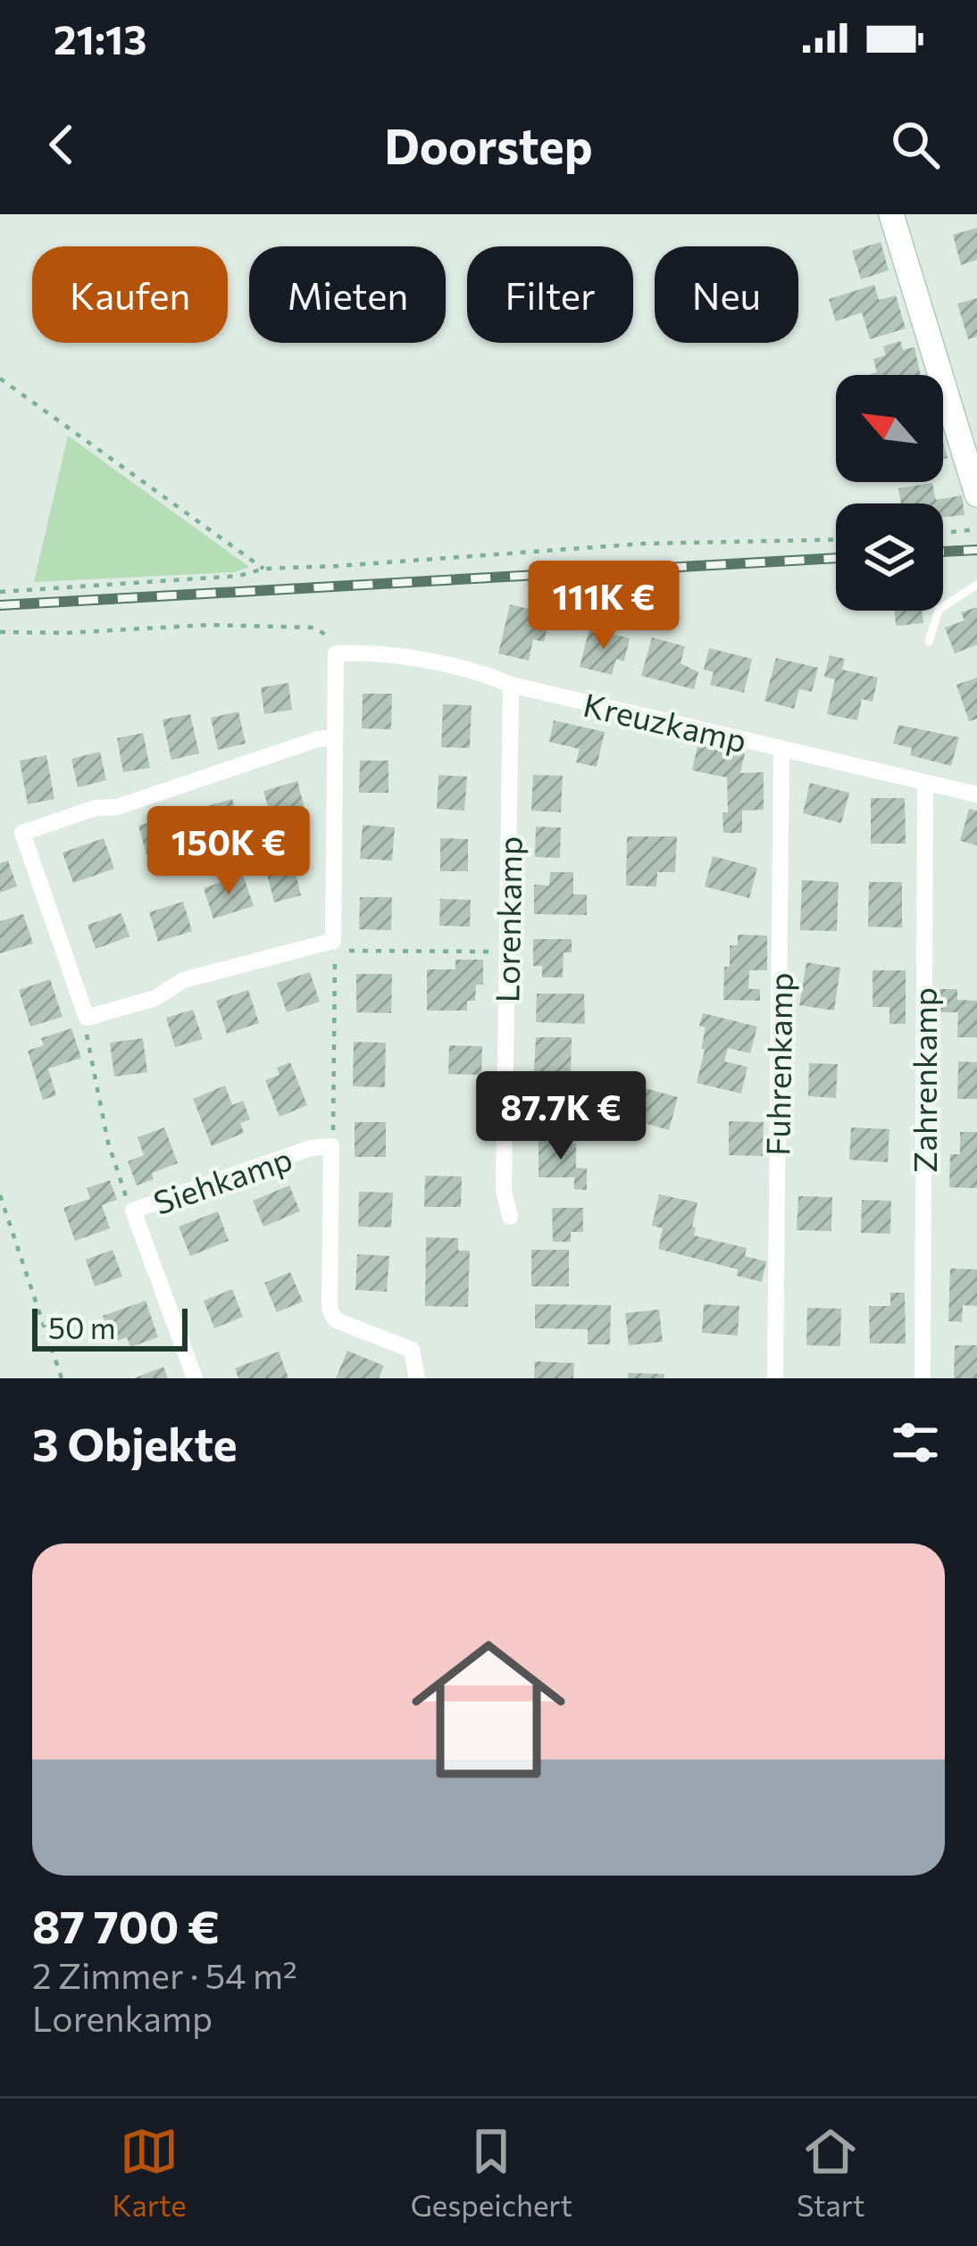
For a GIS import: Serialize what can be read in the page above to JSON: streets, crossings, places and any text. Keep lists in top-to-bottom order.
{
  "streets": {
    "street": [
      "Kreuzkamp",
      "Lorenkamp",
      "Fuhrenkamp",
      "Zahrenkamp",
      "Siehkamp"
    ]
  },
  "crossings": [
    ["Kreuzkamp", "Lorenkamp"],
    ["Kreuzkamp", "Fuhrenkamp"],
    ["Kreuzkamp", "Zahrenkamp"]
  ],
  "scale_bar": "50 m",
  "north": "top left",
  "page": {
    "status": "21:13",
    "header": "Doorstep",
    "chip": [
      "Kaufen",
      "Mieten",
      "Filter",
      "Neu"
    ],
    "price": ["111K €", "150K €", "87.7K €"],
    "scale": "50 m",
    "heading": "3 Objekte",
    "list": [
      {
        "name": "87 700 €",
        "note": "2 Zimmer · 54 m² · Lorenkamp"
      }
    ],
    "tabs": ["Karte", "Gespeichert", "Start"]
  }
}
